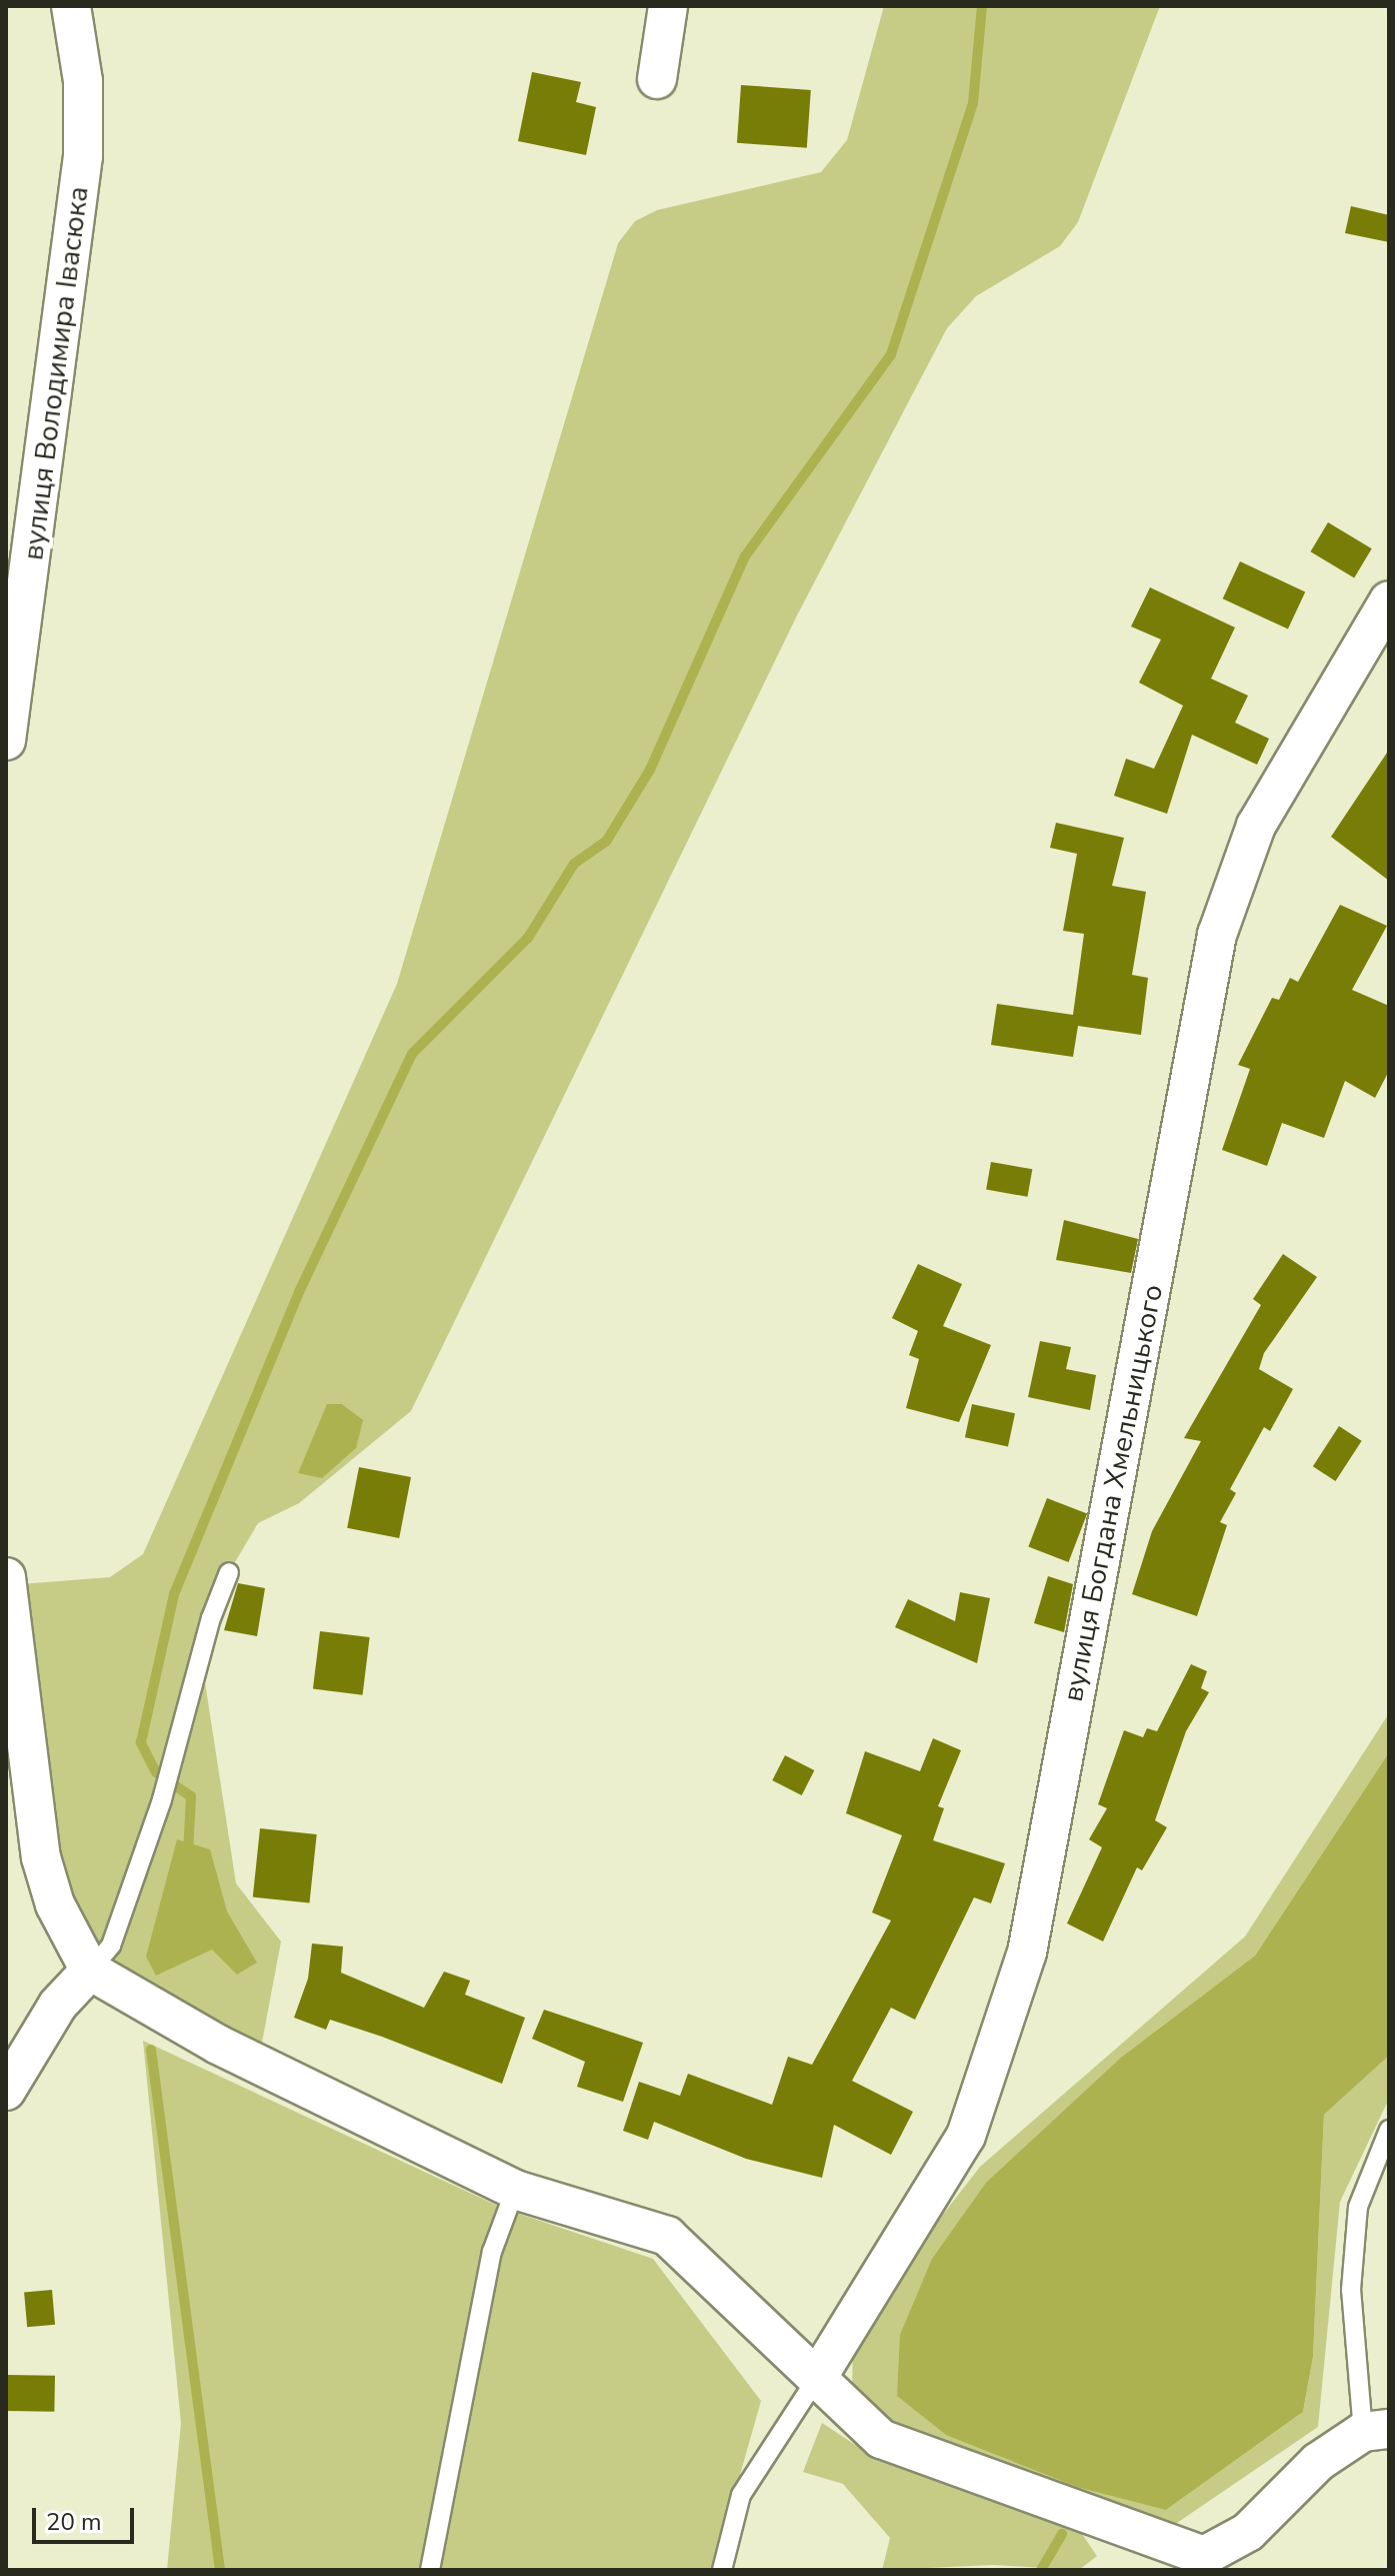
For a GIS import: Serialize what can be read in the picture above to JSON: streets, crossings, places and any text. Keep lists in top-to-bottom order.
{
  "streets": {
    "street": ["вулиця Володимира Івасюка", "вулиця Богдана Хмельницького"]
  },
  "scale_bar": "20 m"
}
